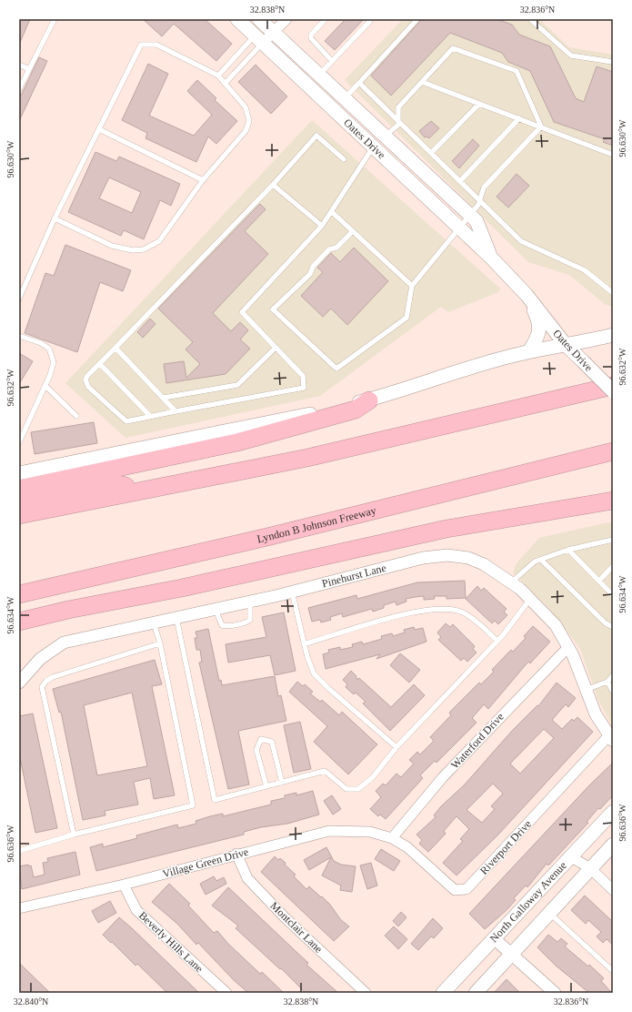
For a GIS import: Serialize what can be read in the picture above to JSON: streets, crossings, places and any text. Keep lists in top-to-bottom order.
{
  "streets": {
    "highway": ["Lyndon B Johnson Freeway"],
    "main road": ["Oates Drive", "North Galloway Avenue"],
    "street": [
      "Pinehurst Lane",
      "Waterford Drive",
      "Riverport Drive",
      "Village Green Drive",
      "Montclair Lane",
      "Beverly Hills Lane"
    ]
  },
  "crossings": [
    ["Pinehurst Lane", "Waterford Drive"],
    ["Pinehurst Lane", "Riverport Drive"],
    ["Waterford Drive", "Riverport Drive"],
    ["Waterford Drive", "Village Green Drive"],
    ["Riverport Drive", "Village Green Drive"],
    ["Village Green Drive", "Montclair Lane"],
    ["Village Green Drive", "Beverly Hills Lane"]
  ],
  "coordinates": [
    "32.838°N",
    "32.836°N",
    "96.630°W",
    "96.632°W",
    "96.634°W",
    "96.636°W",
    "32.840°N"
  ]
}
